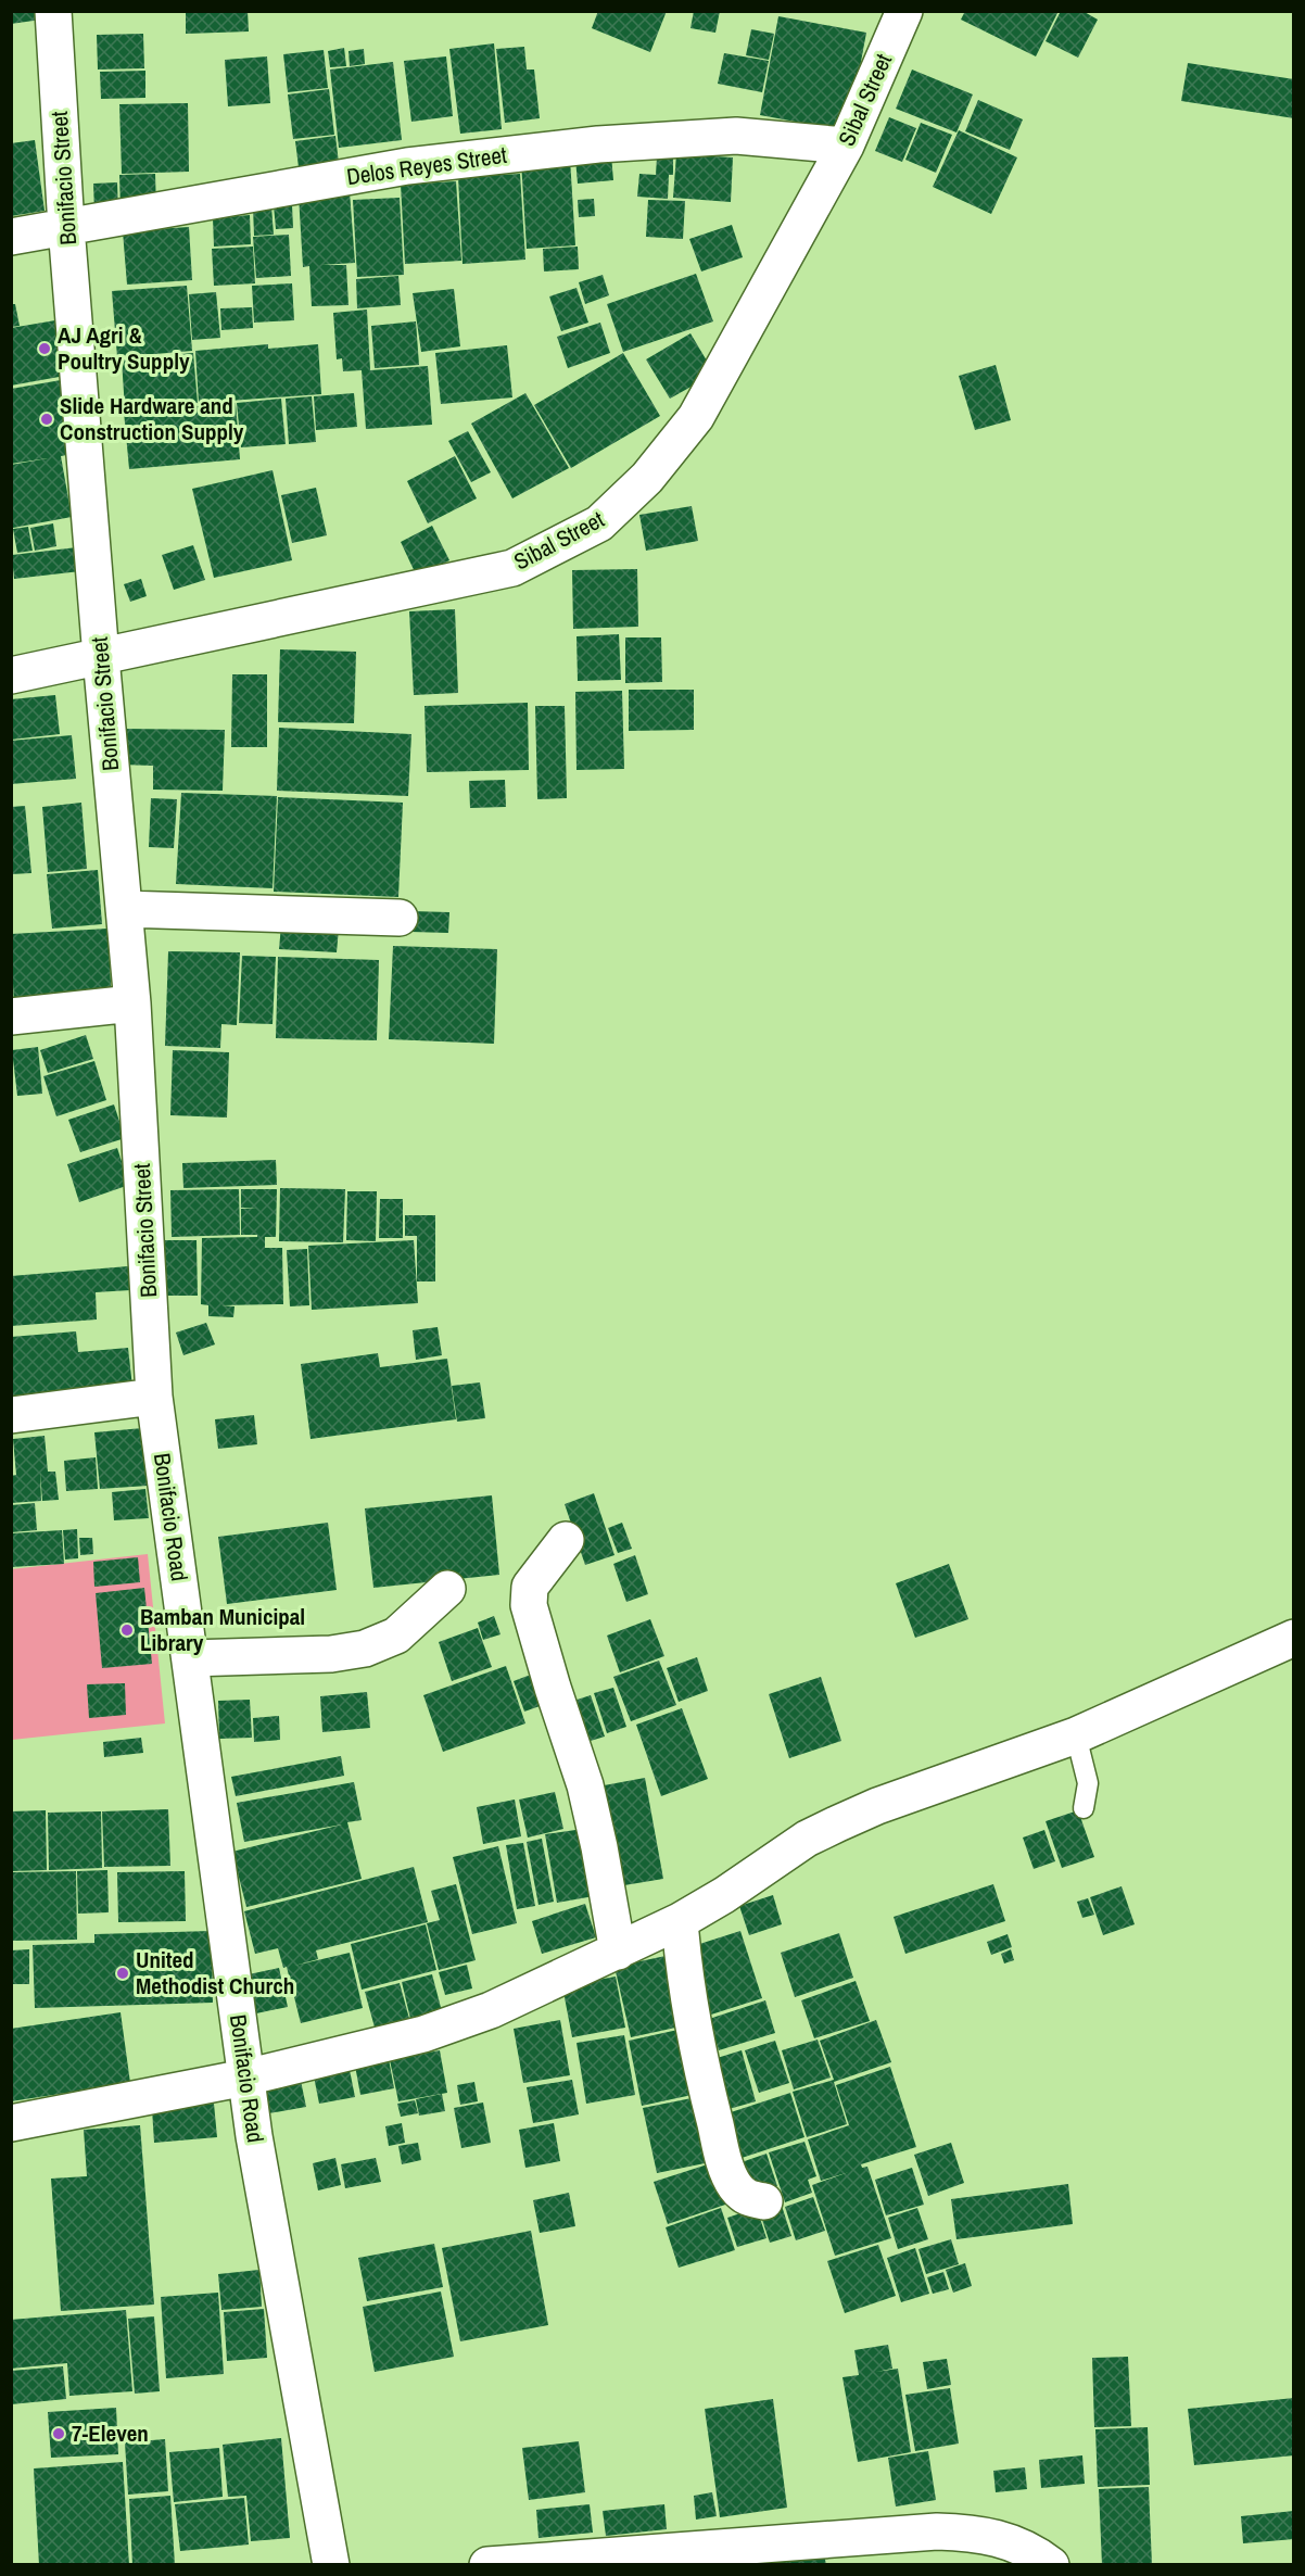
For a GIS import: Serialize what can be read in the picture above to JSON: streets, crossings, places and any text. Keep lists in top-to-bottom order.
{
  "streets": {
    "street": [
      "Sibal Street",
      "Delos Reyes Street",
      "Bonifacio Street",
      "Bonifacio Road"
    ]
  },
  "crossings": [
    ["Sibal Street", "Delos Reyes Street"],
    ["Sibal Street", "Bonifacio Street"],
    ["Delos Reyes Street", "Bonifacio Street"],
    ["Bonifacio Street", "Bonifacio Road"]
  ],
  "places": [
    "AJ Agri & Poultry Supply",
    "Slide Hardware and Construction Supply",
    "Bamban Municipal Library",
    "United Methodist Church",
    "7-Eleven"
  ]
}
